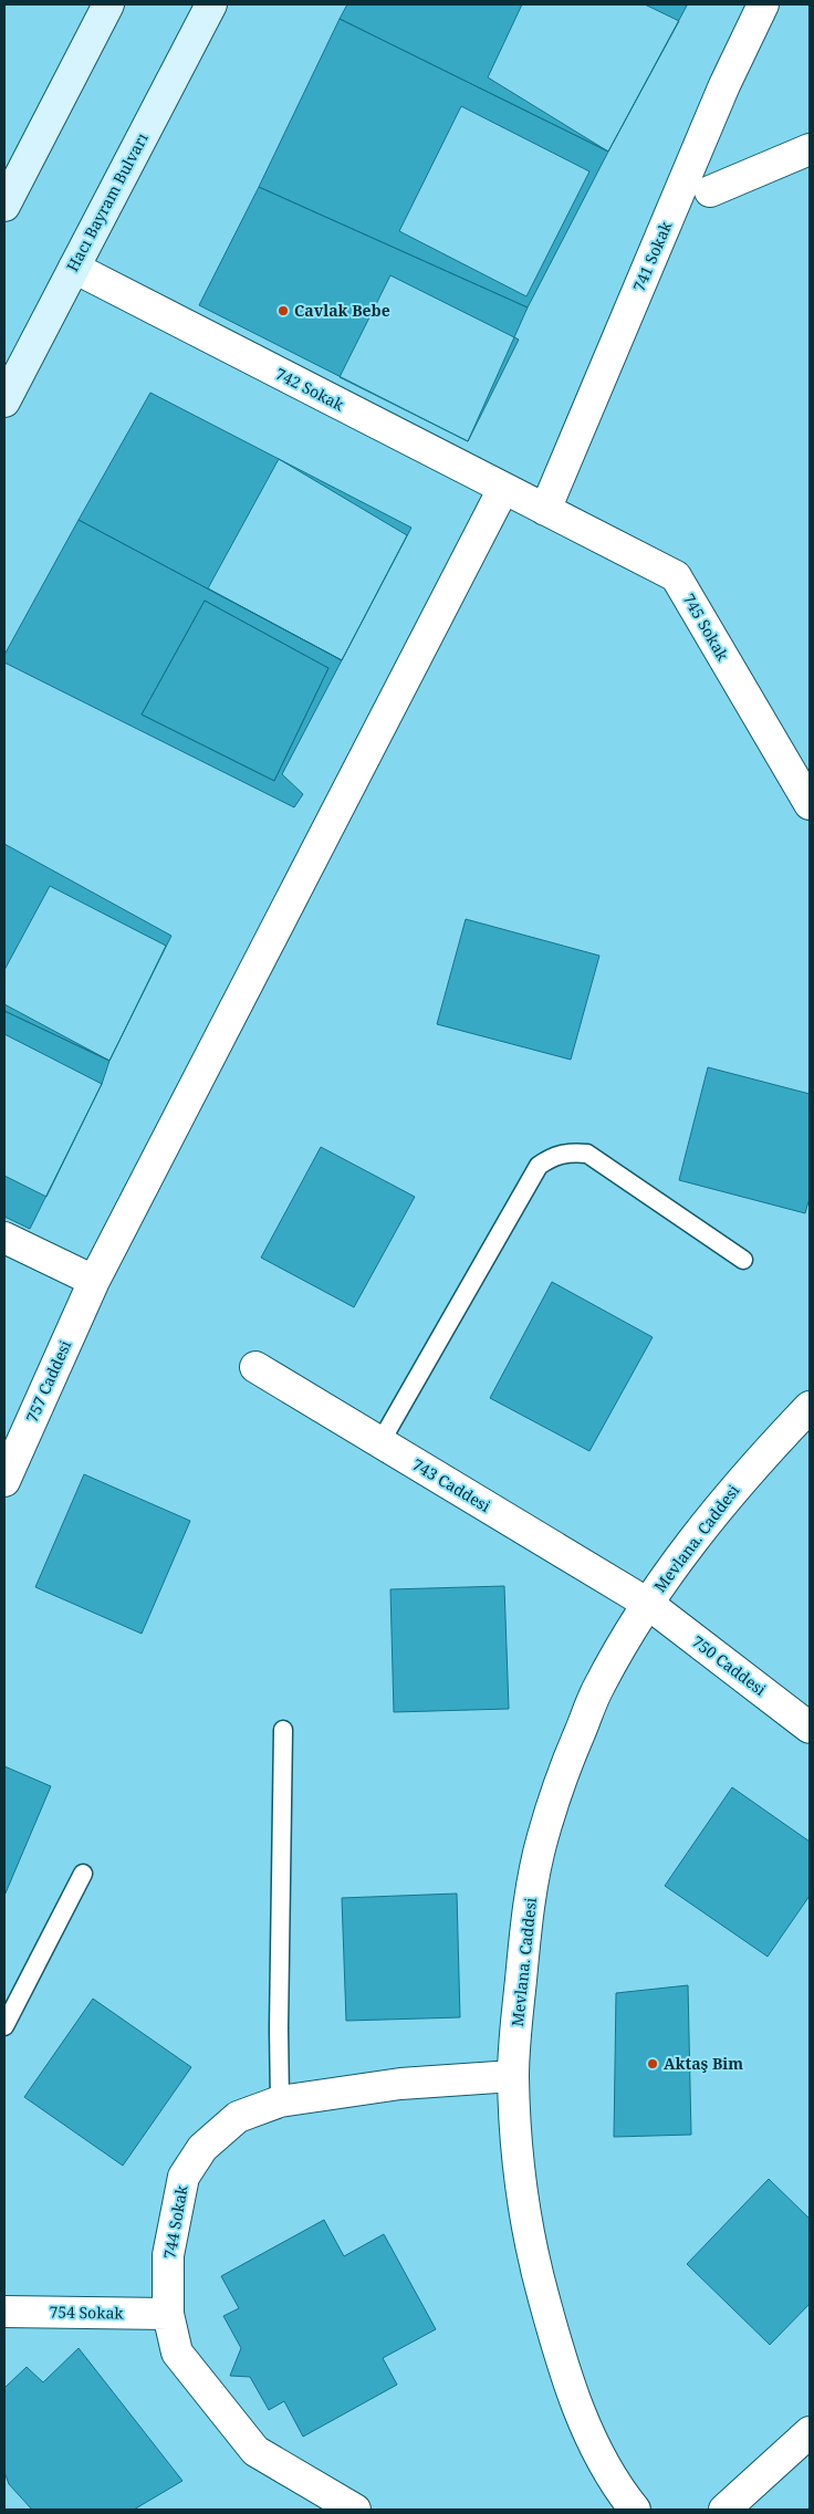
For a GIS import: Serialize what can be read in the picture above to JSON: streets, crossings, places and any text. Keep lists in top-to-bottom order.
{
  "streets": {
    "main road": ["Hacı Bayram Bulvarı"],
    "street": [
      "741 Sokak",
      "742 Sokak",
      "745 Sokak",
      "757 Caddesi",
      "743 Caddesi",
      "Mevlana. Caddesi",
      "750 Caddesi",
      "744 Sokak",
      "754 Sokak"
    ]
  },
  "crossings": [
    ["Hacı Bayram Bulvarı", "742 Sokak"],
    ["741 Sokak", "742 Sokak"],
    ["741 Sokak", "745 Sokak"],
    ["742 Sokak", "745 Sokak"],
    ["742 Sokak", "757 Caddesi"],
    ["743 Caddesi", "Mevlana. Caddesi"],
    ["743 Caddesi", "750 Caddesi"],
    ["Mevlana. Caddesi", "750 Caddesi"],
    ["Mevlana. Caddesi", "744 Sokak"],
    ["744 Sokak", "754 Sokak"]
  ],
  "places": ["Cavlak Bebe", "Aktaş Bim"]
}
